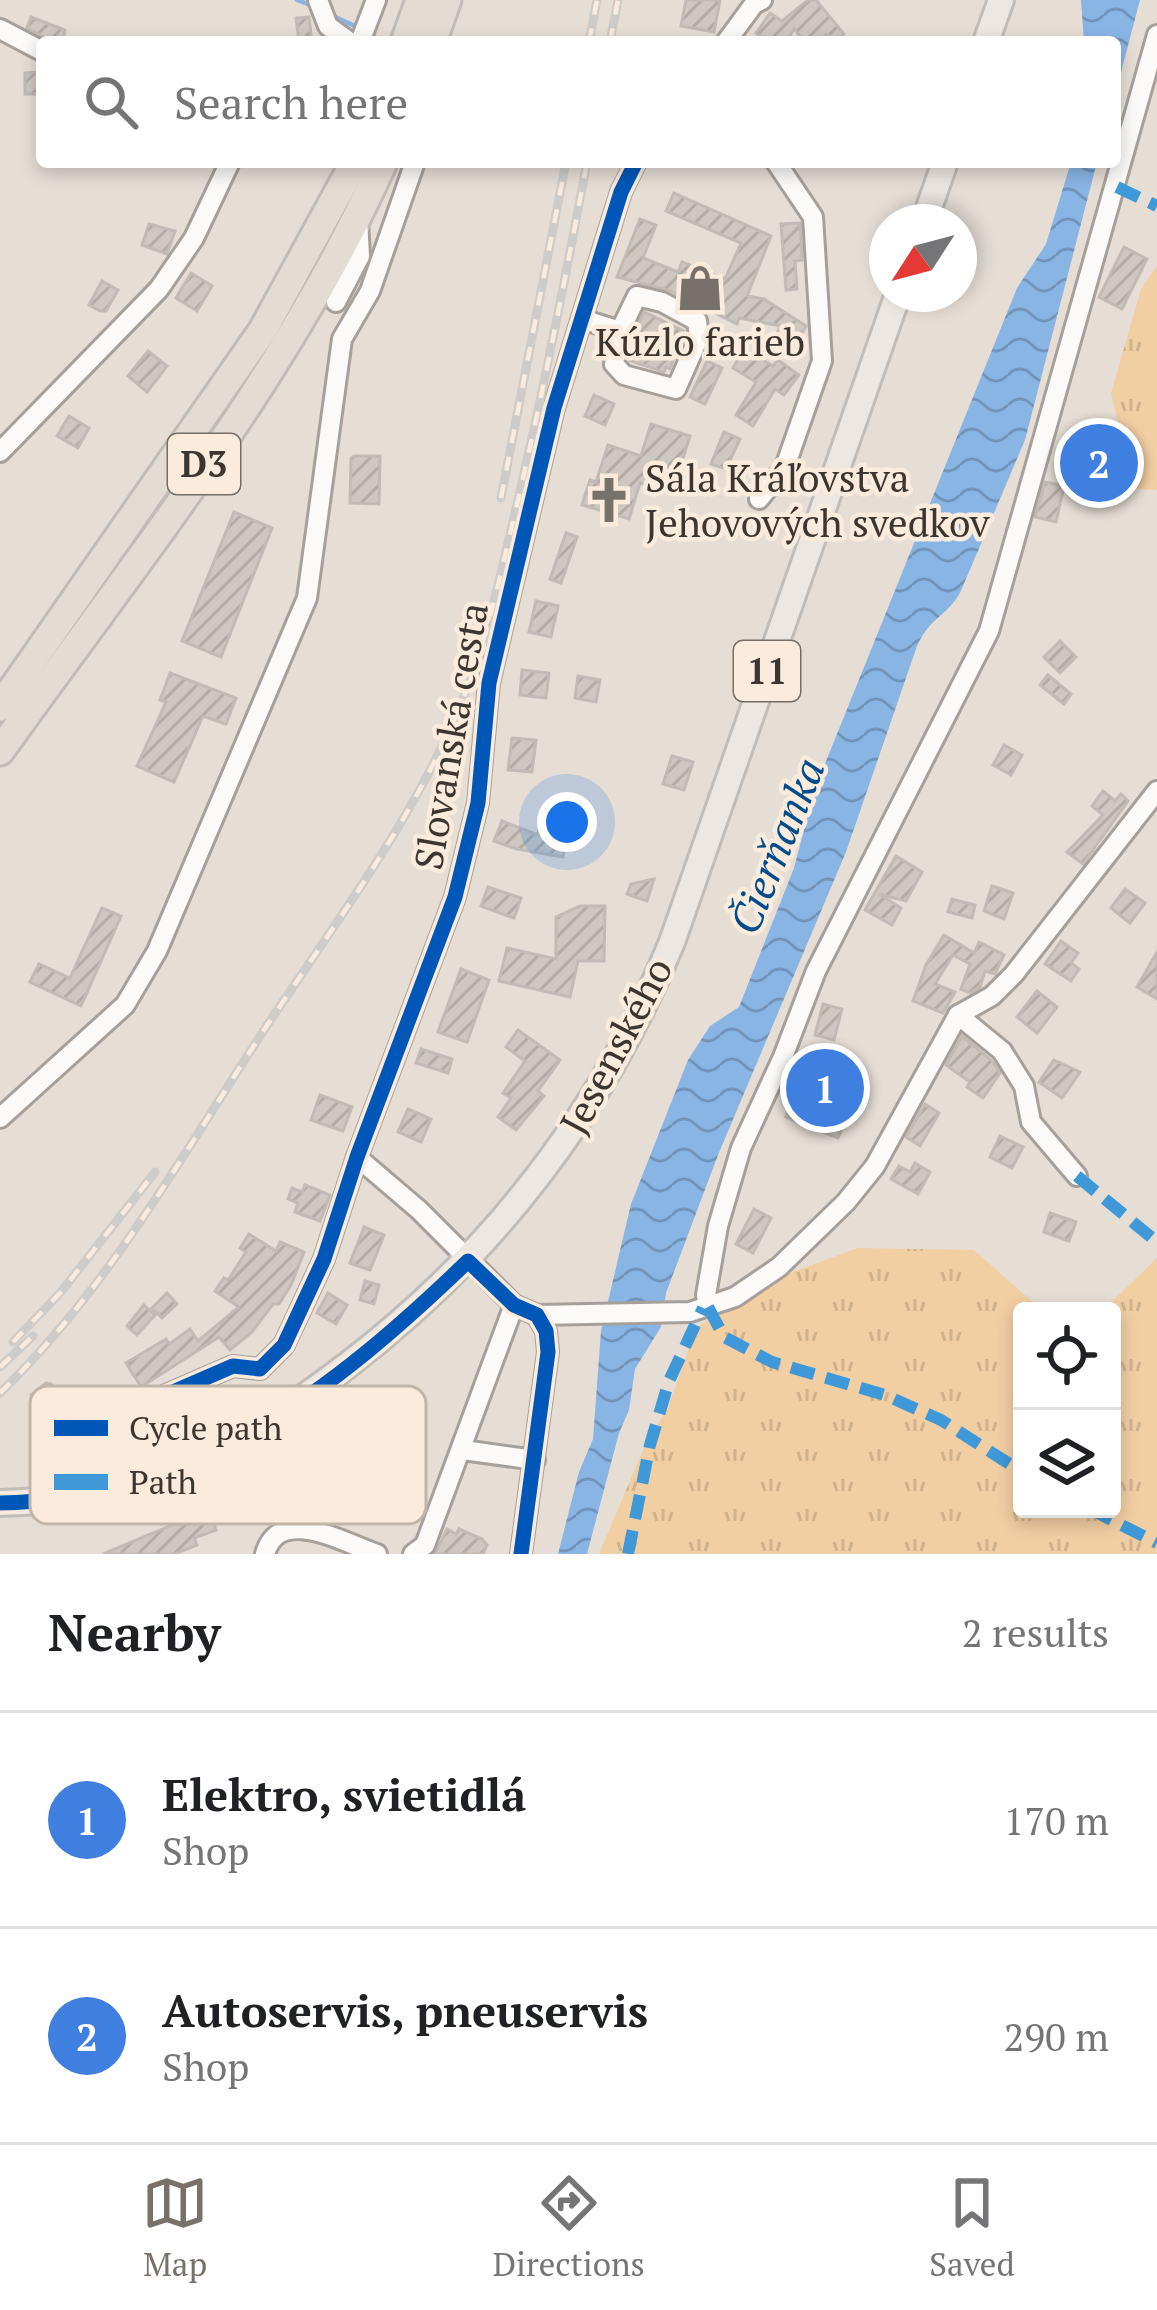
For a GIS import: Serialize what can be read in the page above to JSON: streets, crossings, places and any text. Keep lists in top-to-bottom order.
{
  "streets": {
    "highway": ["D3"],
    "main road": ["11", "Jesenského"],
    "street": ["Slovanská cesta"]
  },
  "water": ["Čierňanka"],
  "places": {
    "shop": ["Kúzlo farieb"],
    "church": ["Sála Kráľovstva Jehovových svedkov"]
  },
  "legend": ["Cycle path", "Path"],
  "north": "bottom left",
  "page": {
    "search": "Search here",
    "pins": ["2", "1"],
    "heading": ["Nearby", "2 results"],
    "list": [
      {
        "mark": "1",
        "name": "Elektro, svietidlá",
        "note": "Shop",
        "value": "170 m"
      },
      {
        "mark": "2",
        "name": "Autoservis, pneuservis",
        "note": "Shop",
        "value": "290 m"
      }
    ],
    "nav": ["Map", "Directions", "Saved"]
  }
}
